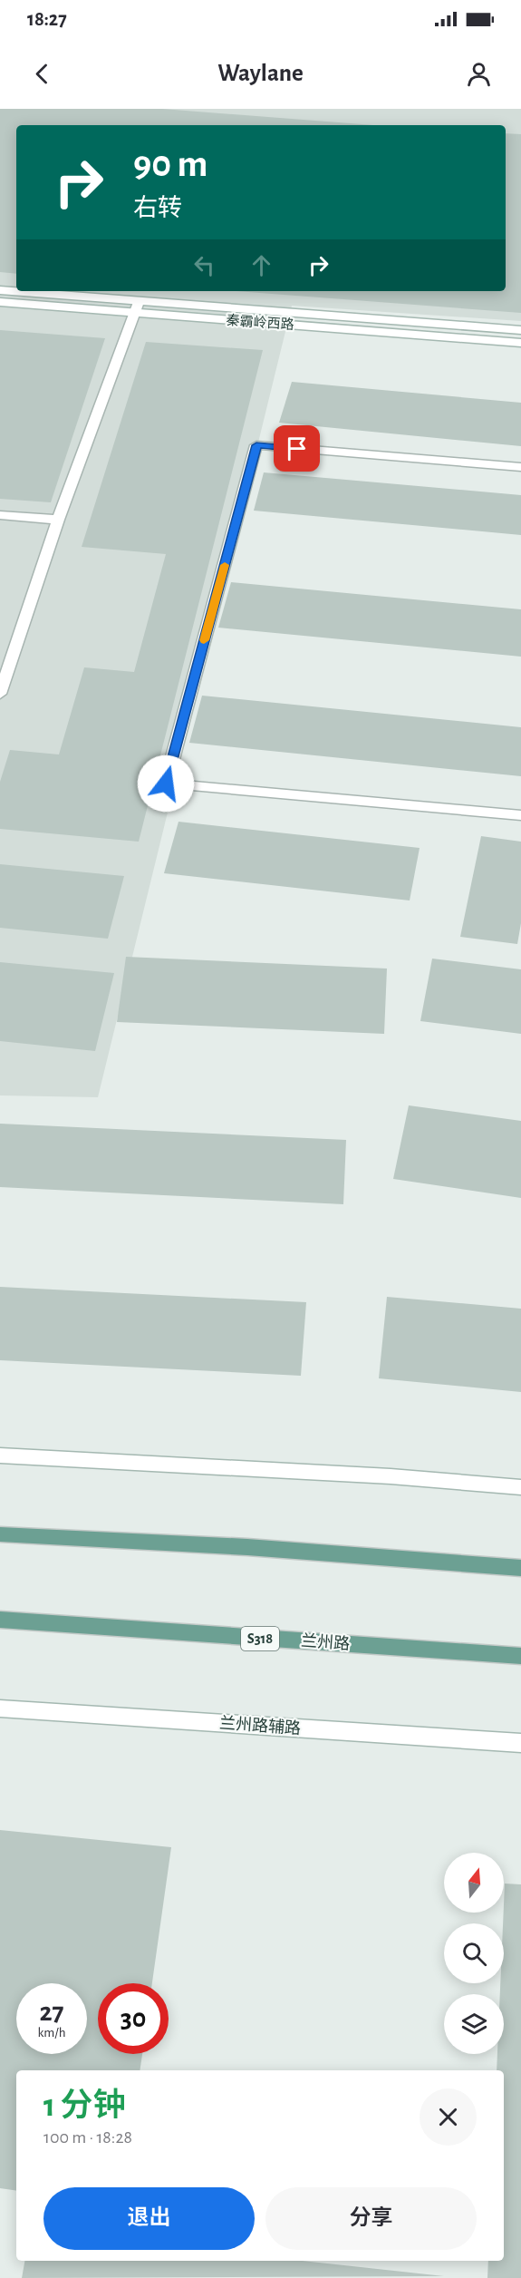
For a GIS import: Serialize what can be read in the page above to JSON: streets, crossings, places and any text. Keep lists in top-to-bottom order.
{
  "streets": {
    "main road": ["S318", "兰州路"],
    "street": ["秦霸岭西路", "兰州路辅路"]
  },
  "north": "top",
  "page": {
    "status": "18:27",
    "header": "Waylane",
    "turn": ["90 m", "右转"],
    "speed": "27 km/h",
    "limit": "30",
    "heading": ["1 分钟", "100 m · 18:28"],
    "buttons": ["退出", "分享"]
  }
}
